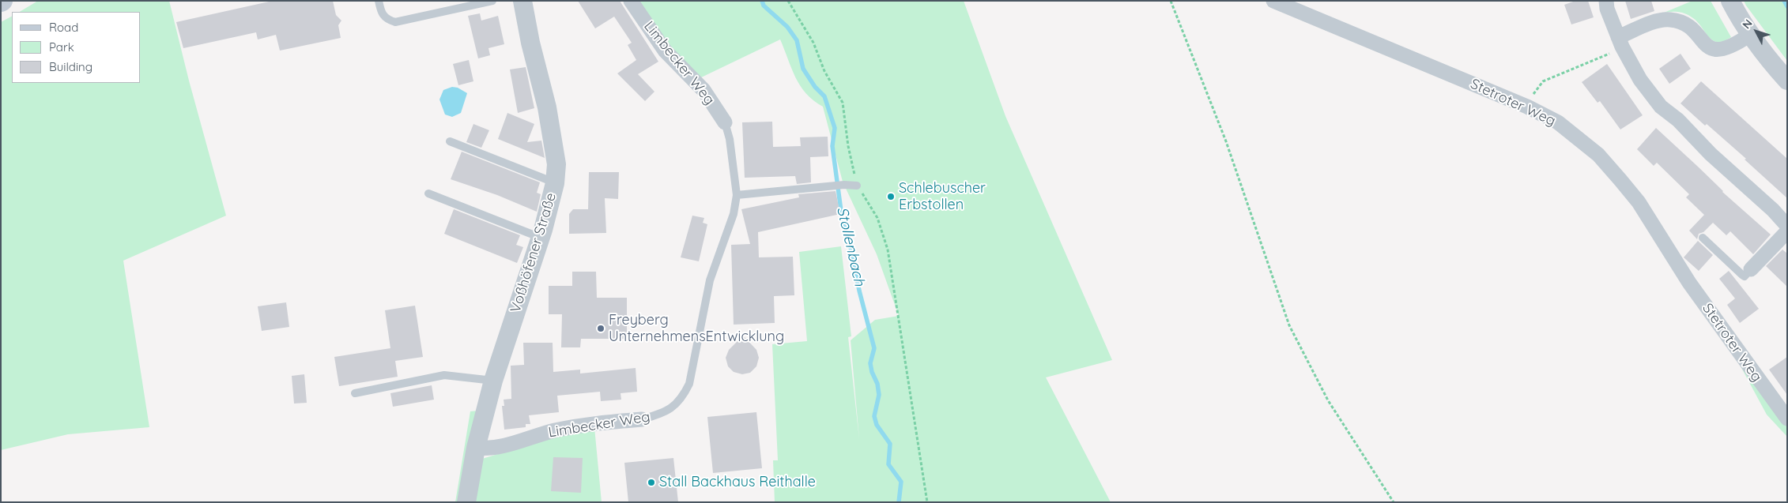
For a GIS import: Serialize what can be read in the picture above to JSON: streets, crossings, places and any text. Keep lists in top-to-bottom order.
{
  "streets": {
    "street": ["Limbecker Weg", "Stetroter Weg", "Voßhöfener Straße"]
  },
  "crossings": [
    ["Limbecker Weg", "Voßhöfener Straße"]
  ],
  "water": ["Stollenbach"],
  "places": ["Schlebuscher Erbstollen", "Freyberg UnternehmensEntwicklung", "Stall Backhaus Reithalle"],
  "legend": ["Road", "Park", "Building"],
  "north": "top left"
}
